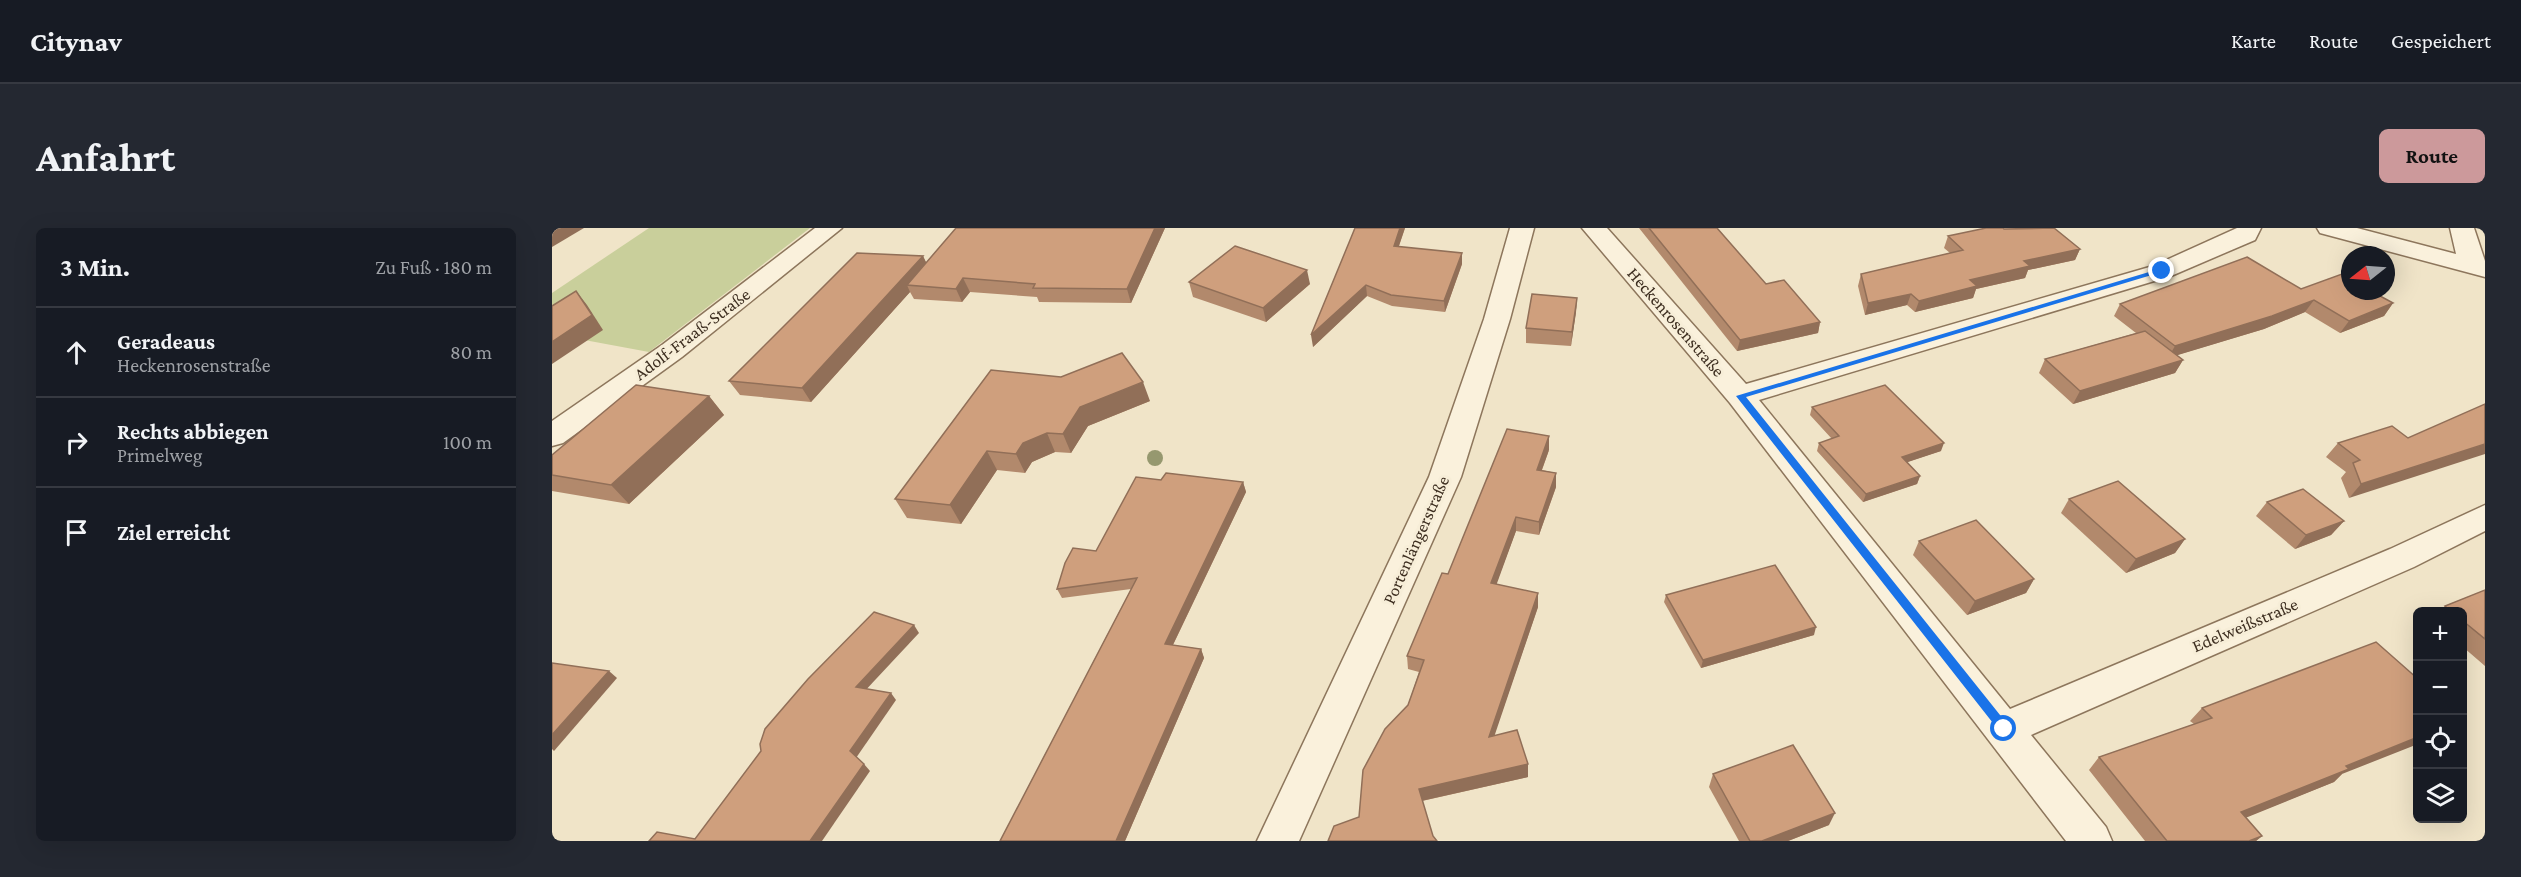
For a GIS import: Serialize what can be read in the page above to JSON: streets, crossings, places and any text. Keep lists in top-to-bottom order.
{
  "streets": {
    "street": [
      "Heckenrosenstraße",
      "Adolf-Fraaß-Straße",
      "Portenlängerstraße",
      "Edelweißstraße"
    ]
  },
  "crossings": [
    ["Heckenrosenstraße", "Edelweißstraße"]
  ],
  "north": "left",
  "page": {
    "header": "Citynav",
    "nav": ["Karte", "Route", "Gespeichert"],
    "buttons": "Route",
    "title": "Anfahrt",
    "heading": ["3 Min.", "Zu Fuß · 180 m"],
    "list": [
      ["Geradeaus", "Heckenrosenstraße", "80 m"],
      ["Rechts abbiegen", "Primelweg", "100 m"],
      "Ziel erreicht"
    ],
    "map_buttons": ["+", "−"]
  }
}
